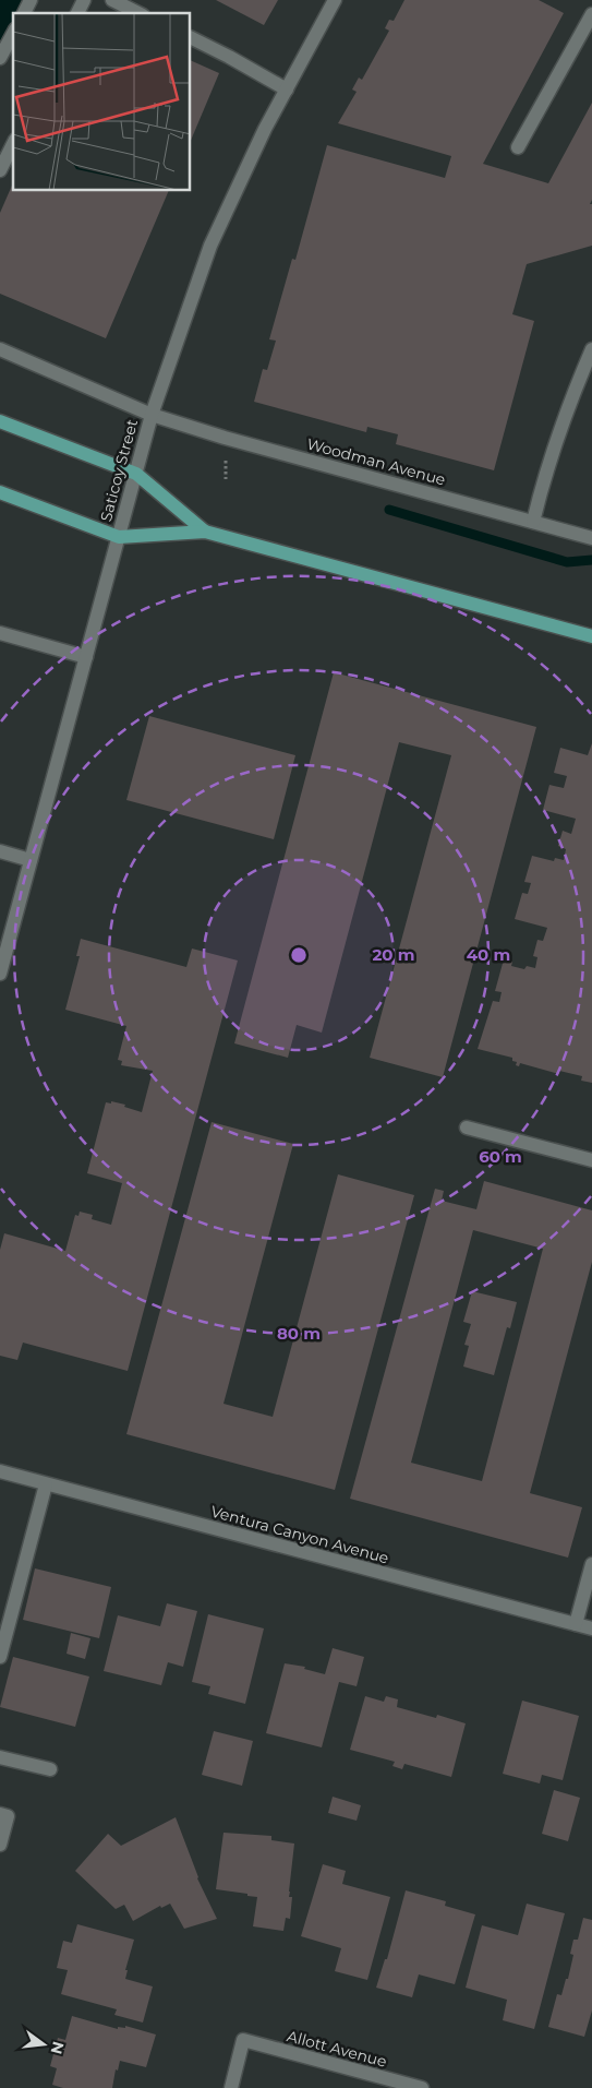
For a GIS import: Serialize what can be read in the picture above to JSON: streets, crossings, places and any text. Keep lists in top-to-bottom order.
{
  "streets": {
    "street": [
      "Woodman Avenue",
      "Saticoy Street",
      "Ventura Canyon Avenue",
      "Allott Avenue"
    ]
  },
  "crossings": [
    ["Woodman Avenue", "Saticoy Street"]
  ],
  "north": "right",
  "rings": [
    "20 m",
    "40 m",
    "60 m",
    "80 m"
  ]
}
